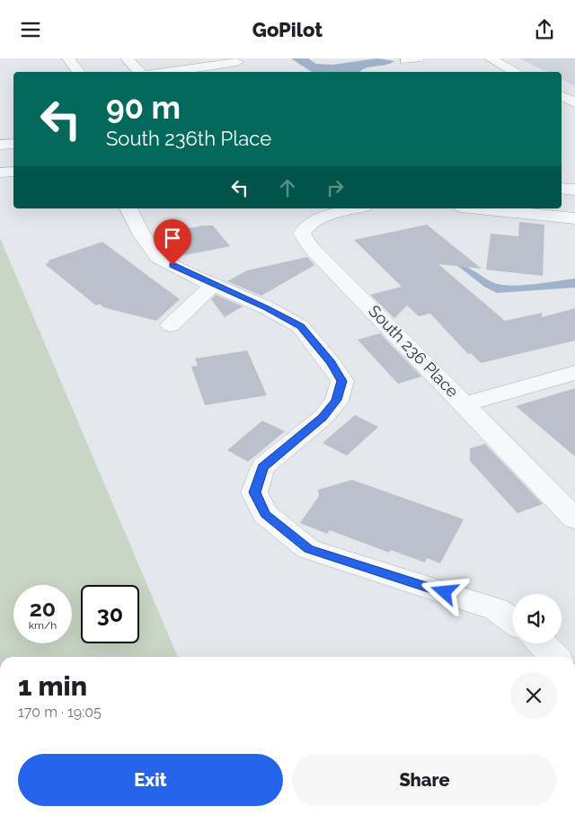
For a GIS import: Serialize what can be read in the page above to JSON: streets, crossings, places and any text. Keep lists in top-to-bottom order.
{
  "streets": {
    "street": ["South 236 Place"]
  },
  "page": {
    "header": "GoPilot",
    "turn": ["90 m", "South 236th Place"],
    "speed": "20 km/h",
    "limit": "30",
    "heading": ["1 min", "170 m · 19:05"],
    "buttons": ["Exit", "Share"]
  }
}
